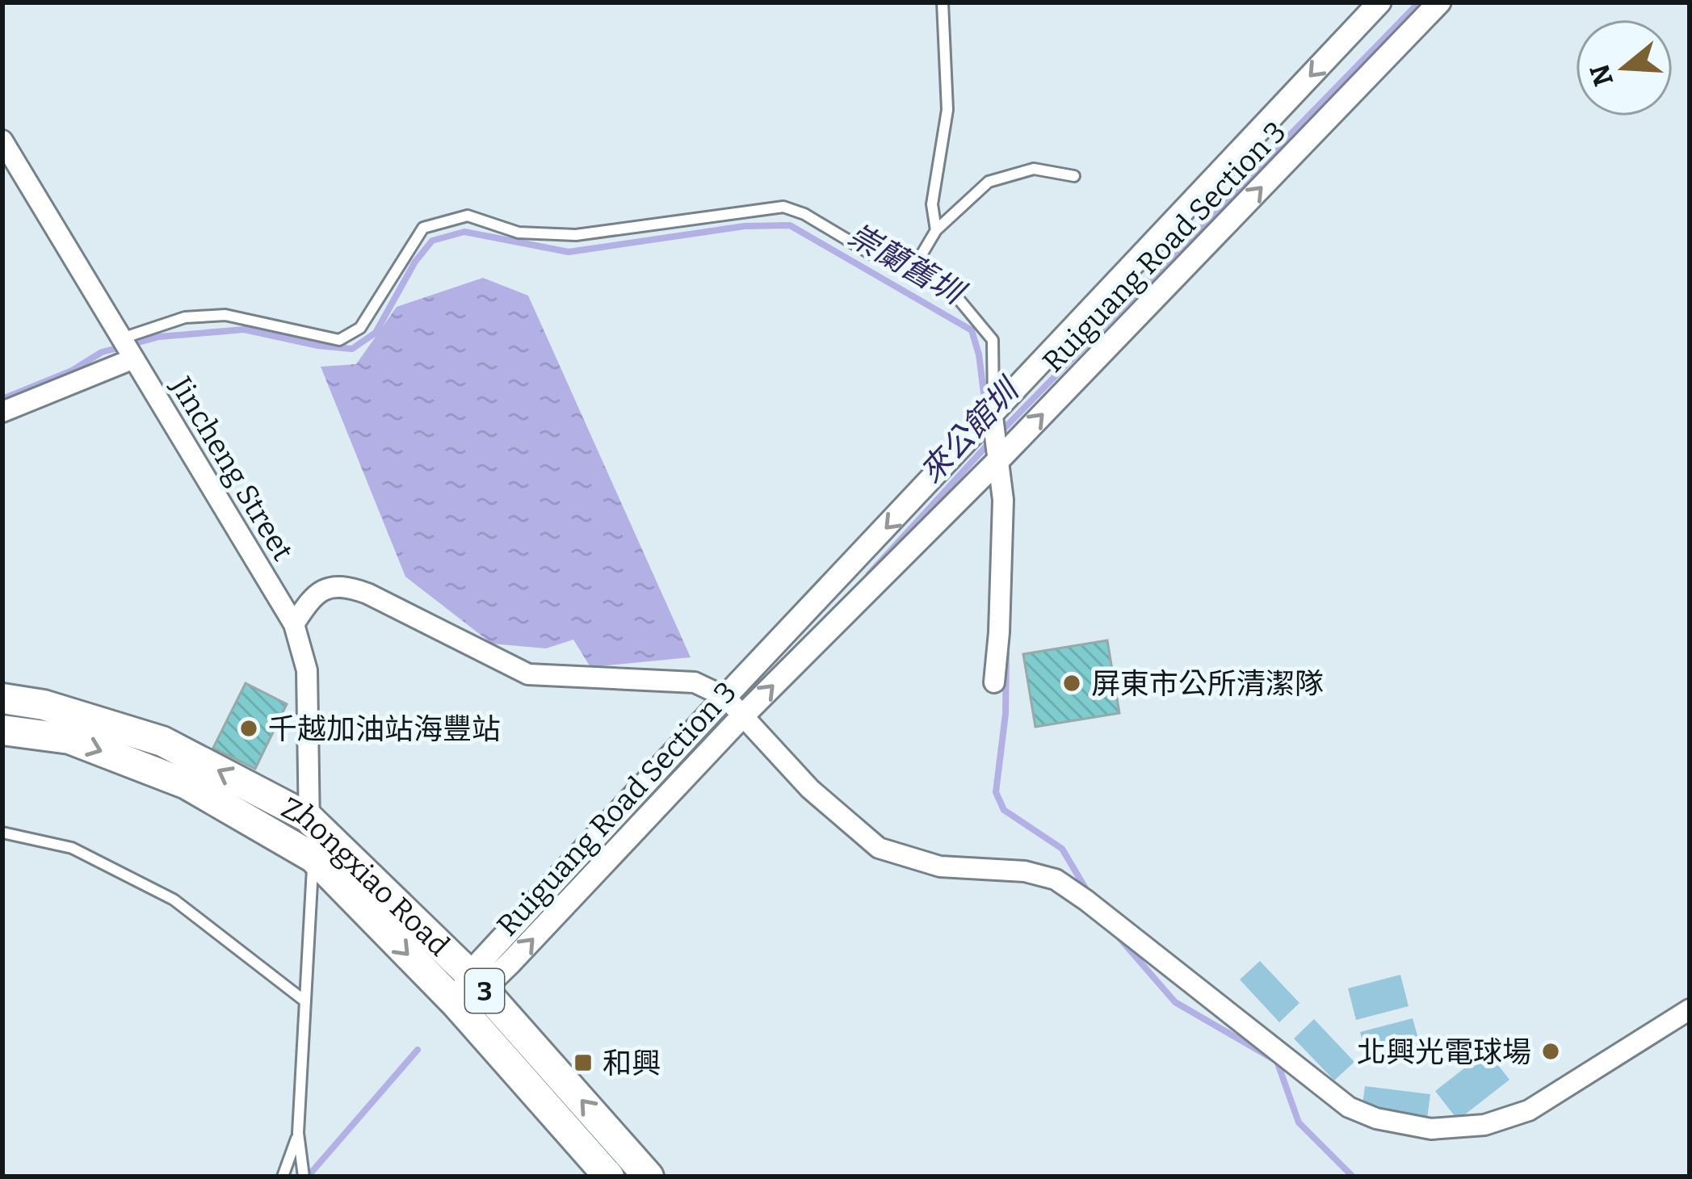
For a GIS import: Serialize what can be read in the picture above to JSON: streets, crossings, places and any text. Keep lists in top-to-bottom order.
{
  "streets": {
    "main road": ["Zhongxiao Road", "3"],
    "street": ["Ruiguang Road Section 3", "Jincheng Street"]
  },
  "crossings": [
    ["Ruiguang Road Section 3", "Zhongxiao Road"],
    ["Jincheng Street", "Zhongxiao Road"]
  ],
  "water": ["崇蘭舊圳", "來公館圳"],
  "places": {
    "other": ["屏東市公所清潔隊", "千越加油站海豐站", "北興光電球場"],
    "transit": ["和興"]
  },
  "north": "left"
}
